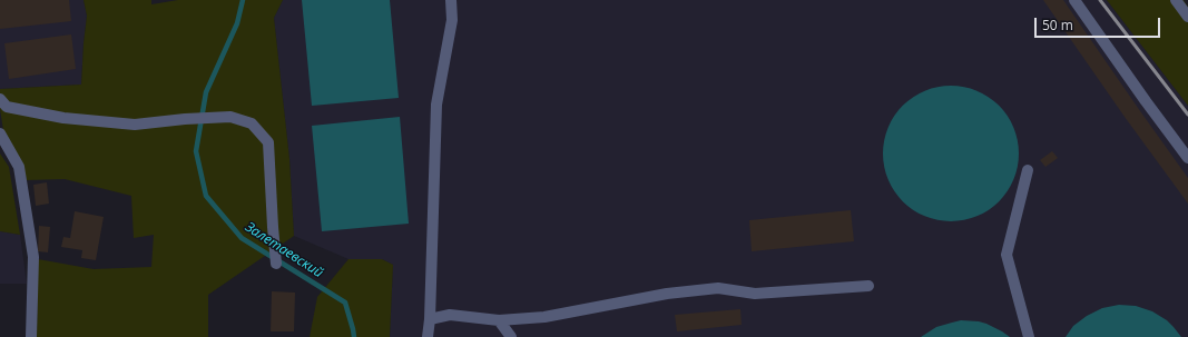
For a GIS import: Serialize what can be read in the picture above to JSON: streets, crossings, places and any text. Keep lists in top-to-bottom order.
{
  "water": ["Залетаевский"],
  "scale_bar": "50 m"
}
